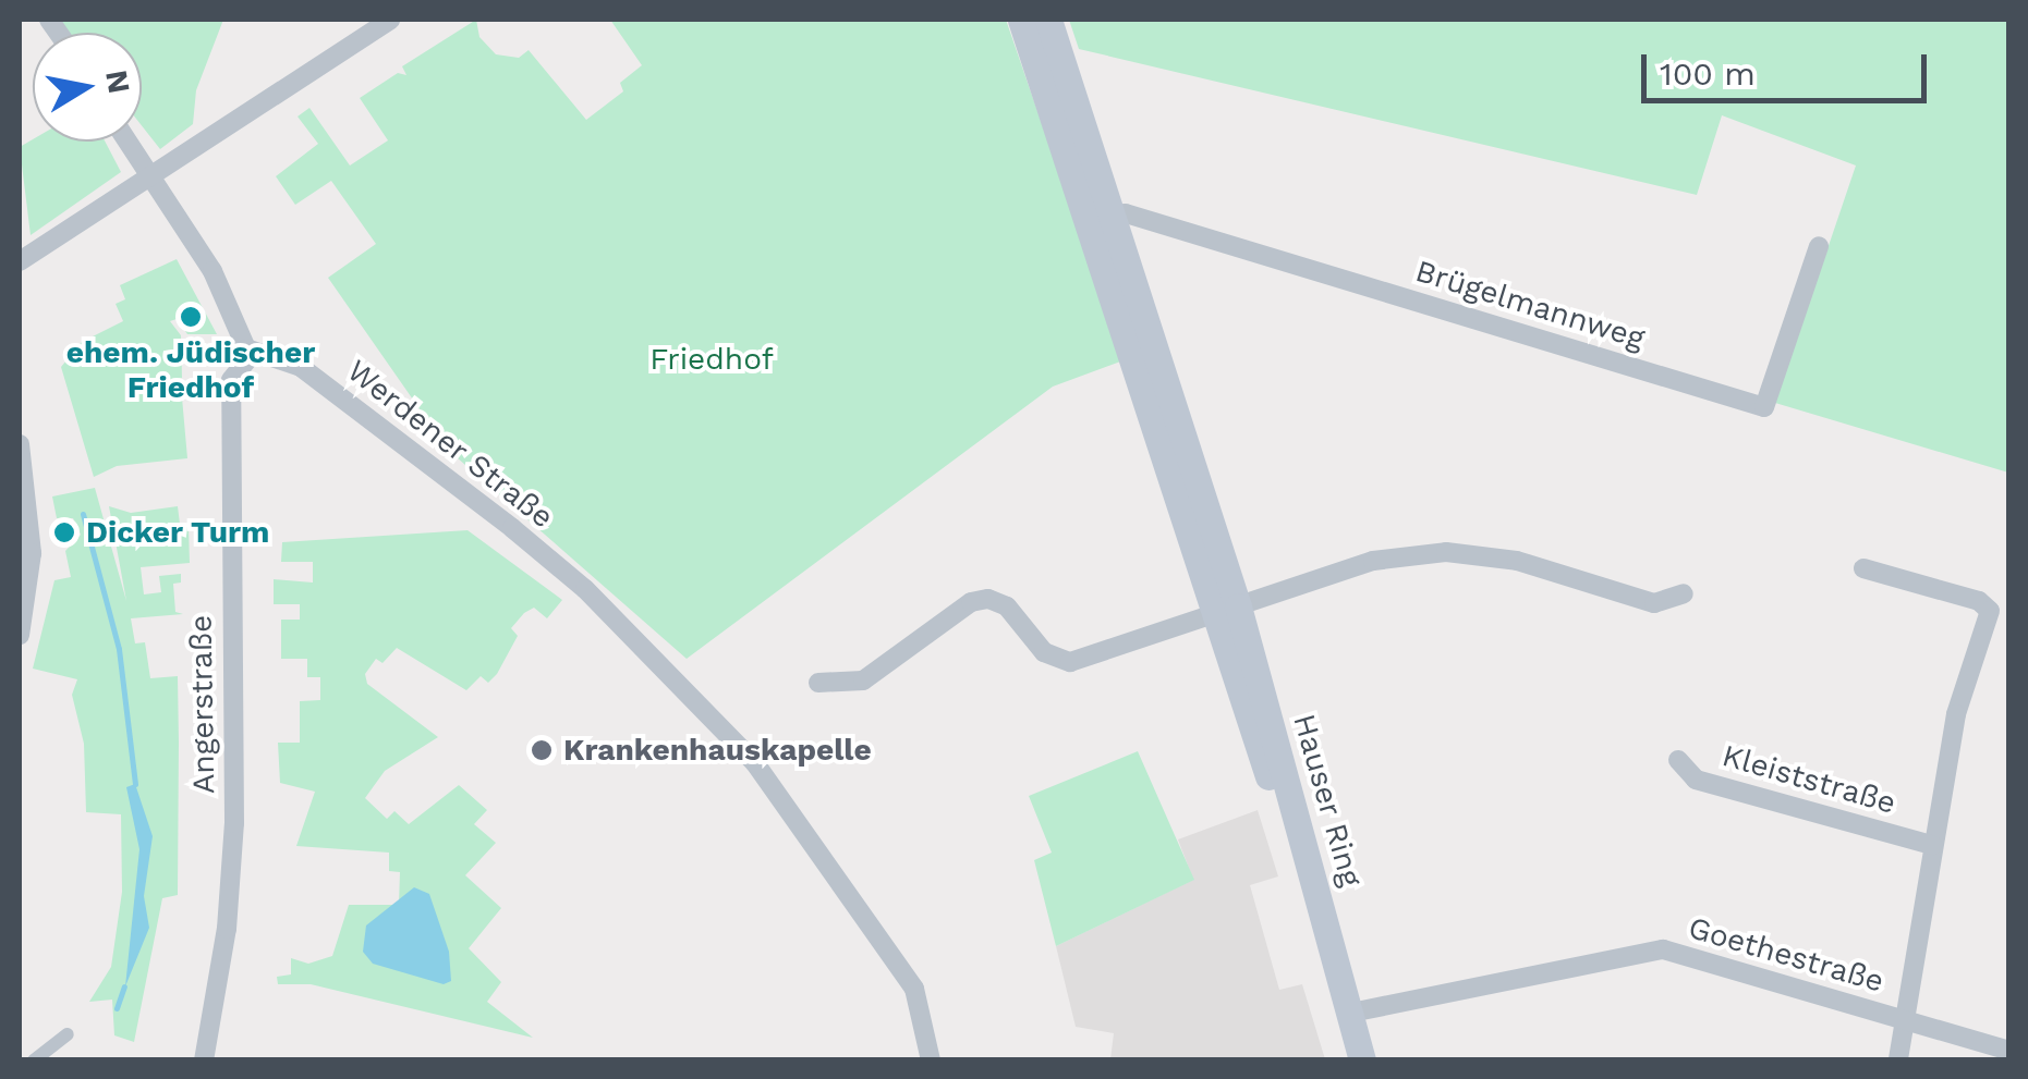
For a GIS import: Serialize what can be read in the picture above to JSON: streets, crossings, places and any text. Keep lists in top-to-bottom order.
{
  "streets": {
    "main road": ["Hauser Ring"],
    "street": [
      "Brügelmannweg",
      "Werdener Straße",
      "Angerstraße",
      "Kleiststraße",
      "Goethestraße"
    ]
  },
  "crossings": [
    ["Brügelmannweg", "Hauser Ring"],
    ["Werdener Straße", "Angerstraße"],
    ["Kleiststraße", "Goethestraße"],
    ["Hauser Ring", "Goethestraße"]
  ],
  "parks": ["Friedhof"],
  "places": ["ehem. Jüdischer Friedhof", "Dicker Turm", "Krankenhauskapelle"],
  "scale_bar": "100 m",
  "north": "right"
}
